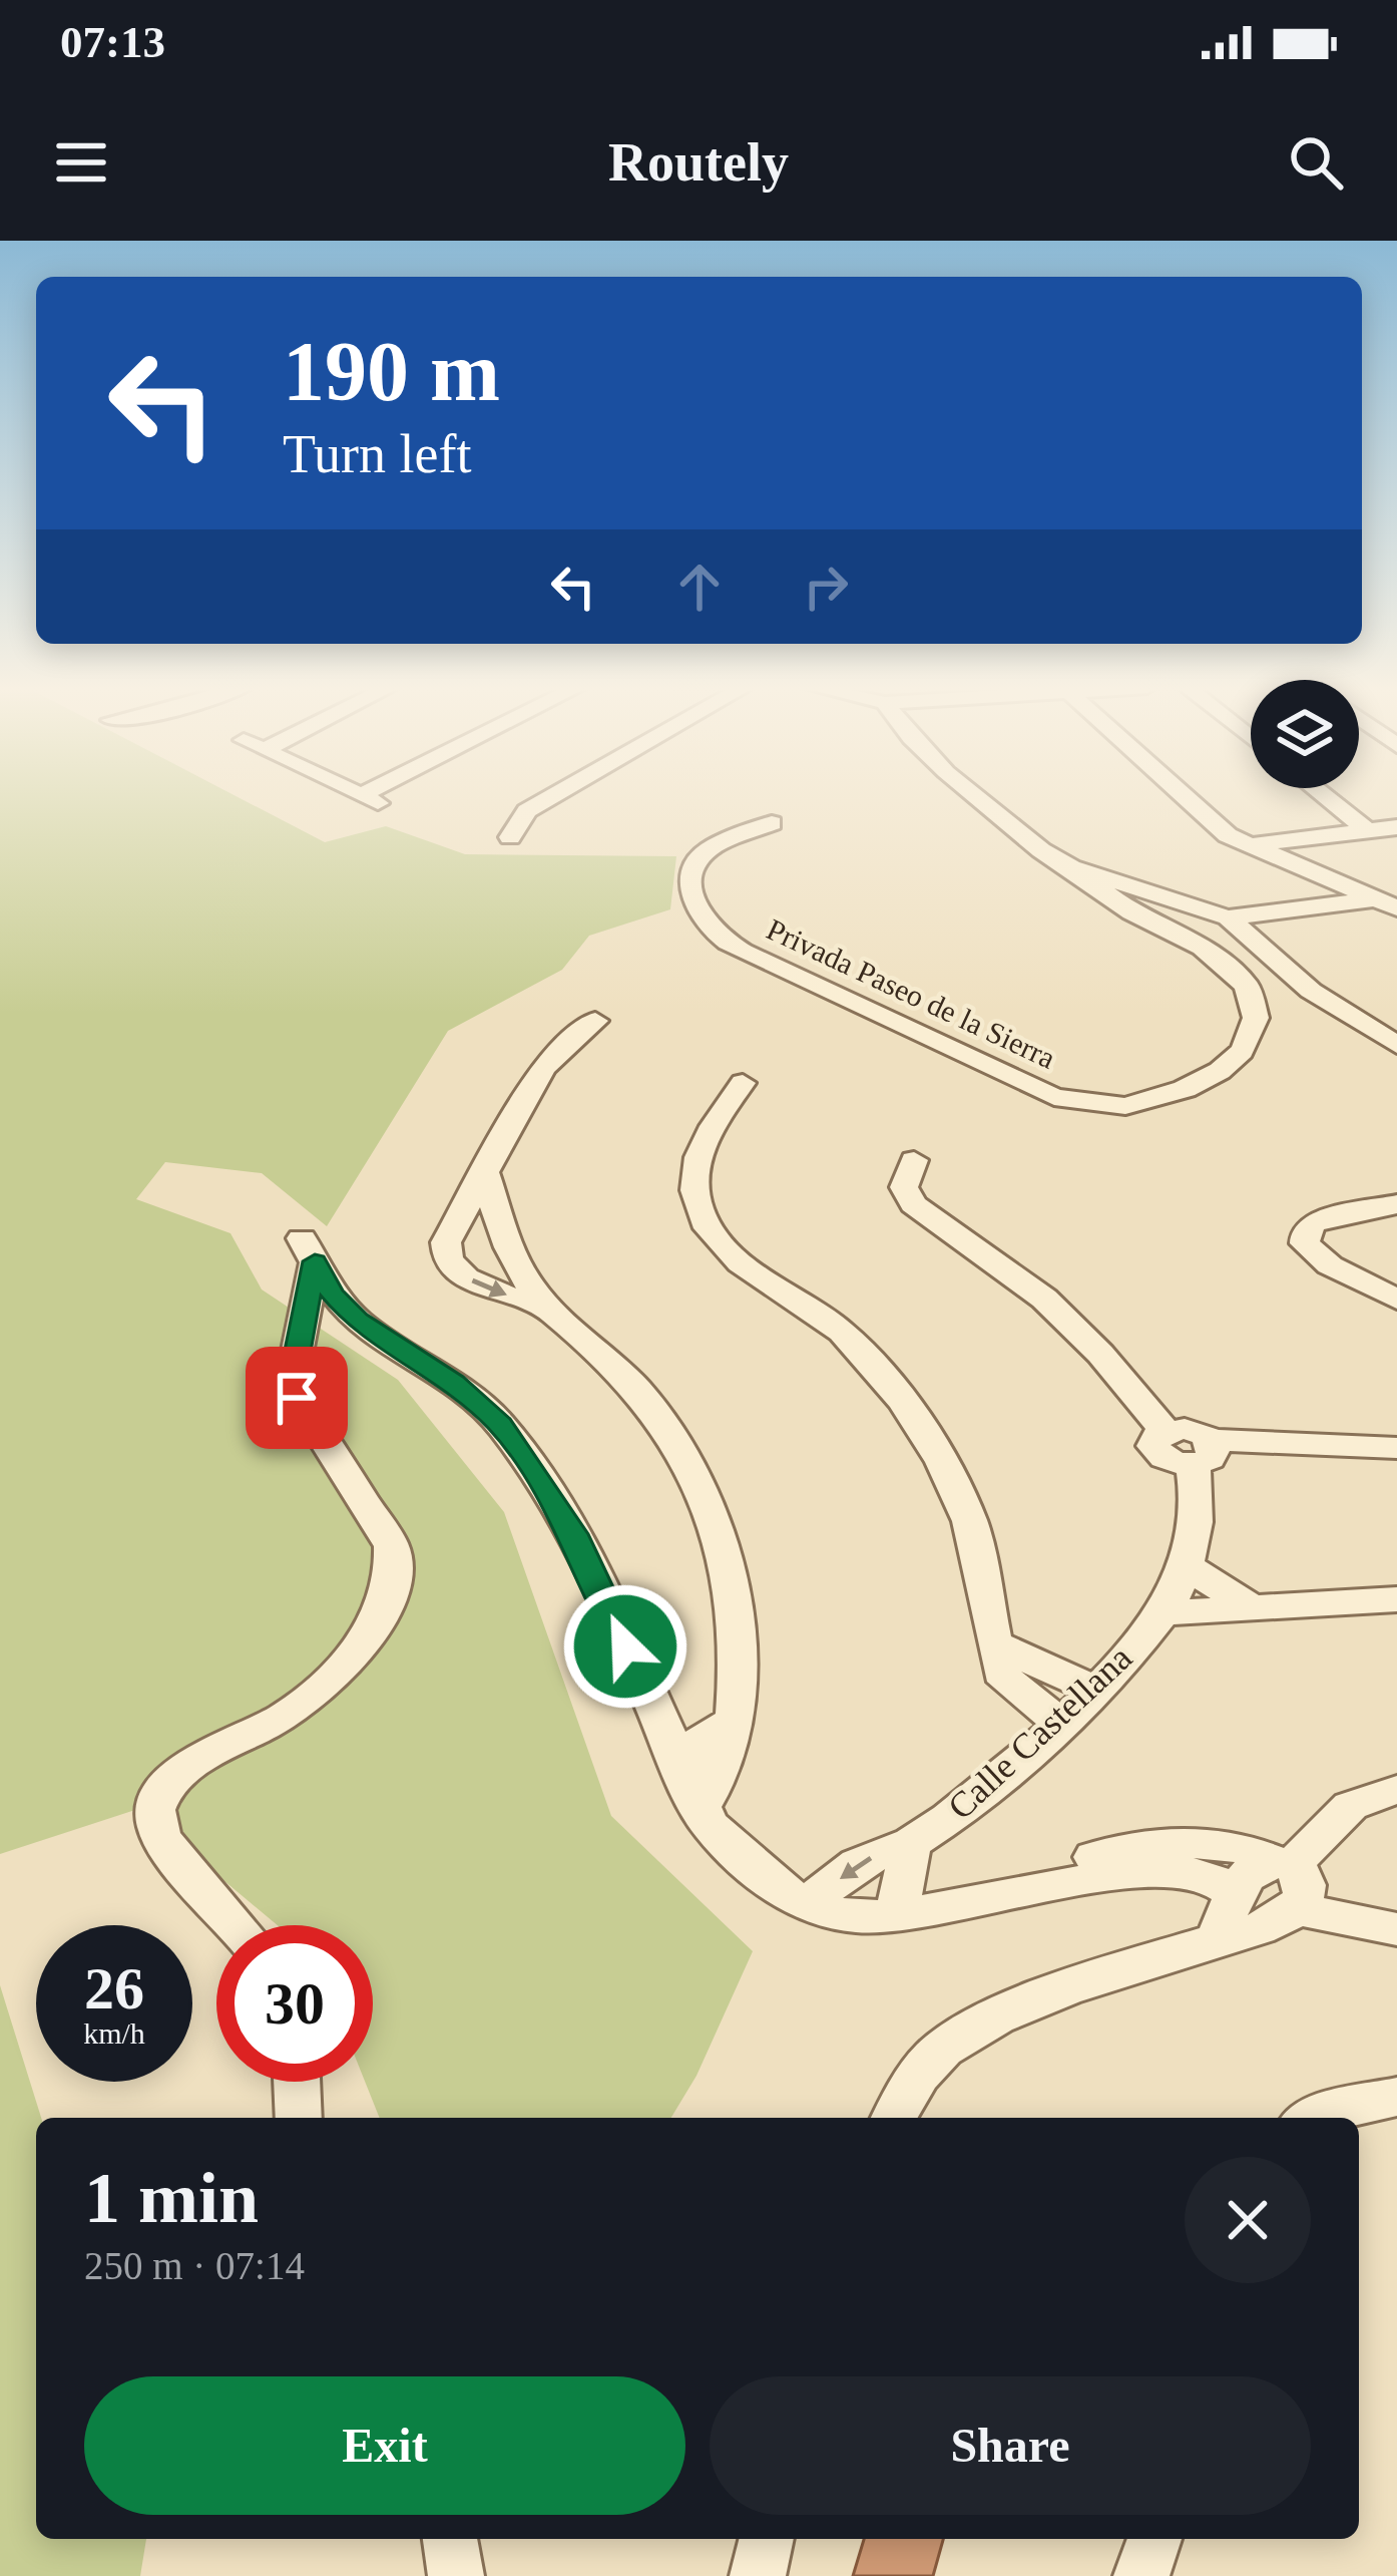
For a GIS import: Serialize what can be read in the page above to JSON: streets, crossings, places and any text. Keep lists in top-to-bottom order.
{
  "streets": {
    "street": ["Privada Paseo de la Sierra", "Calle Castellana"]
  },
  "page": {
    "status": "07:13",
    "header": "Routely",
    "turn": ["190 m", "Turn left"],
    "speed": "26 km/h",
    "limit": "30",
    "heading": ["1 min", "250 m · 07:14"],
    "buttons": ["Exit", "Share"]
  }
}
